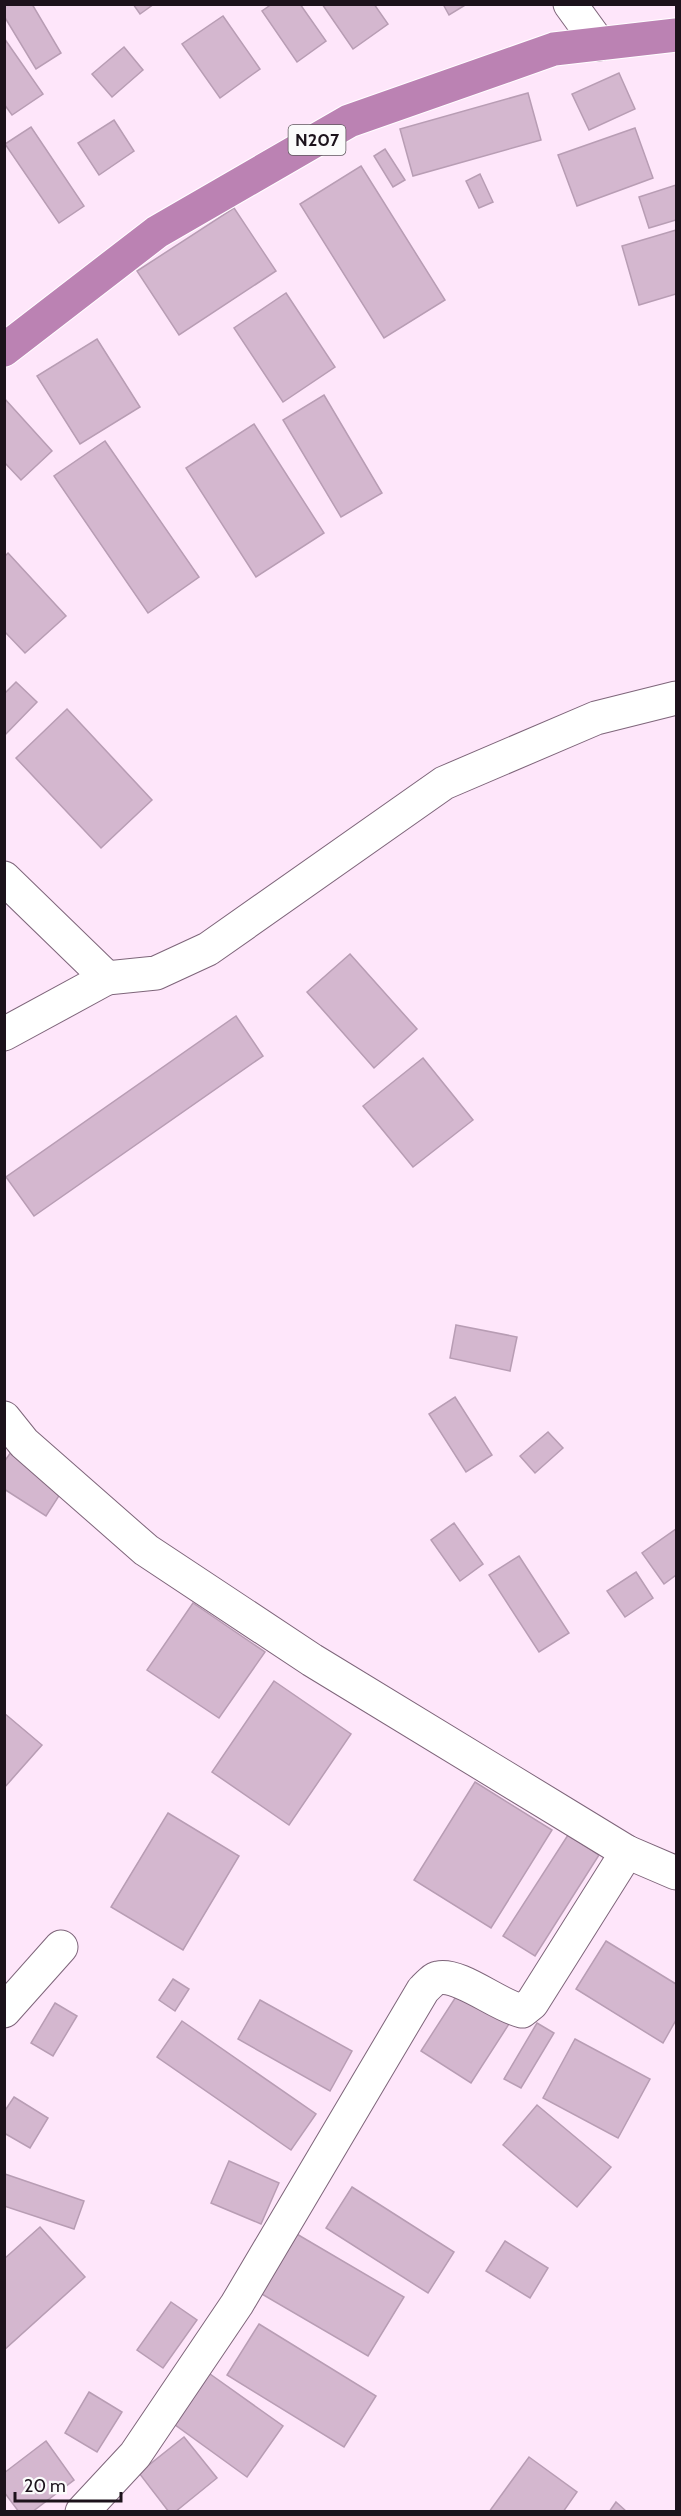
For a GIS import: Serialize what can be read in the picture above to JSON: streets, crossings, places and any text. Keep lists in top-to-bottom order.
{
  "streets": {
    "highway": ["N207"]
  },
  "scale_bar": "20 m"
}
